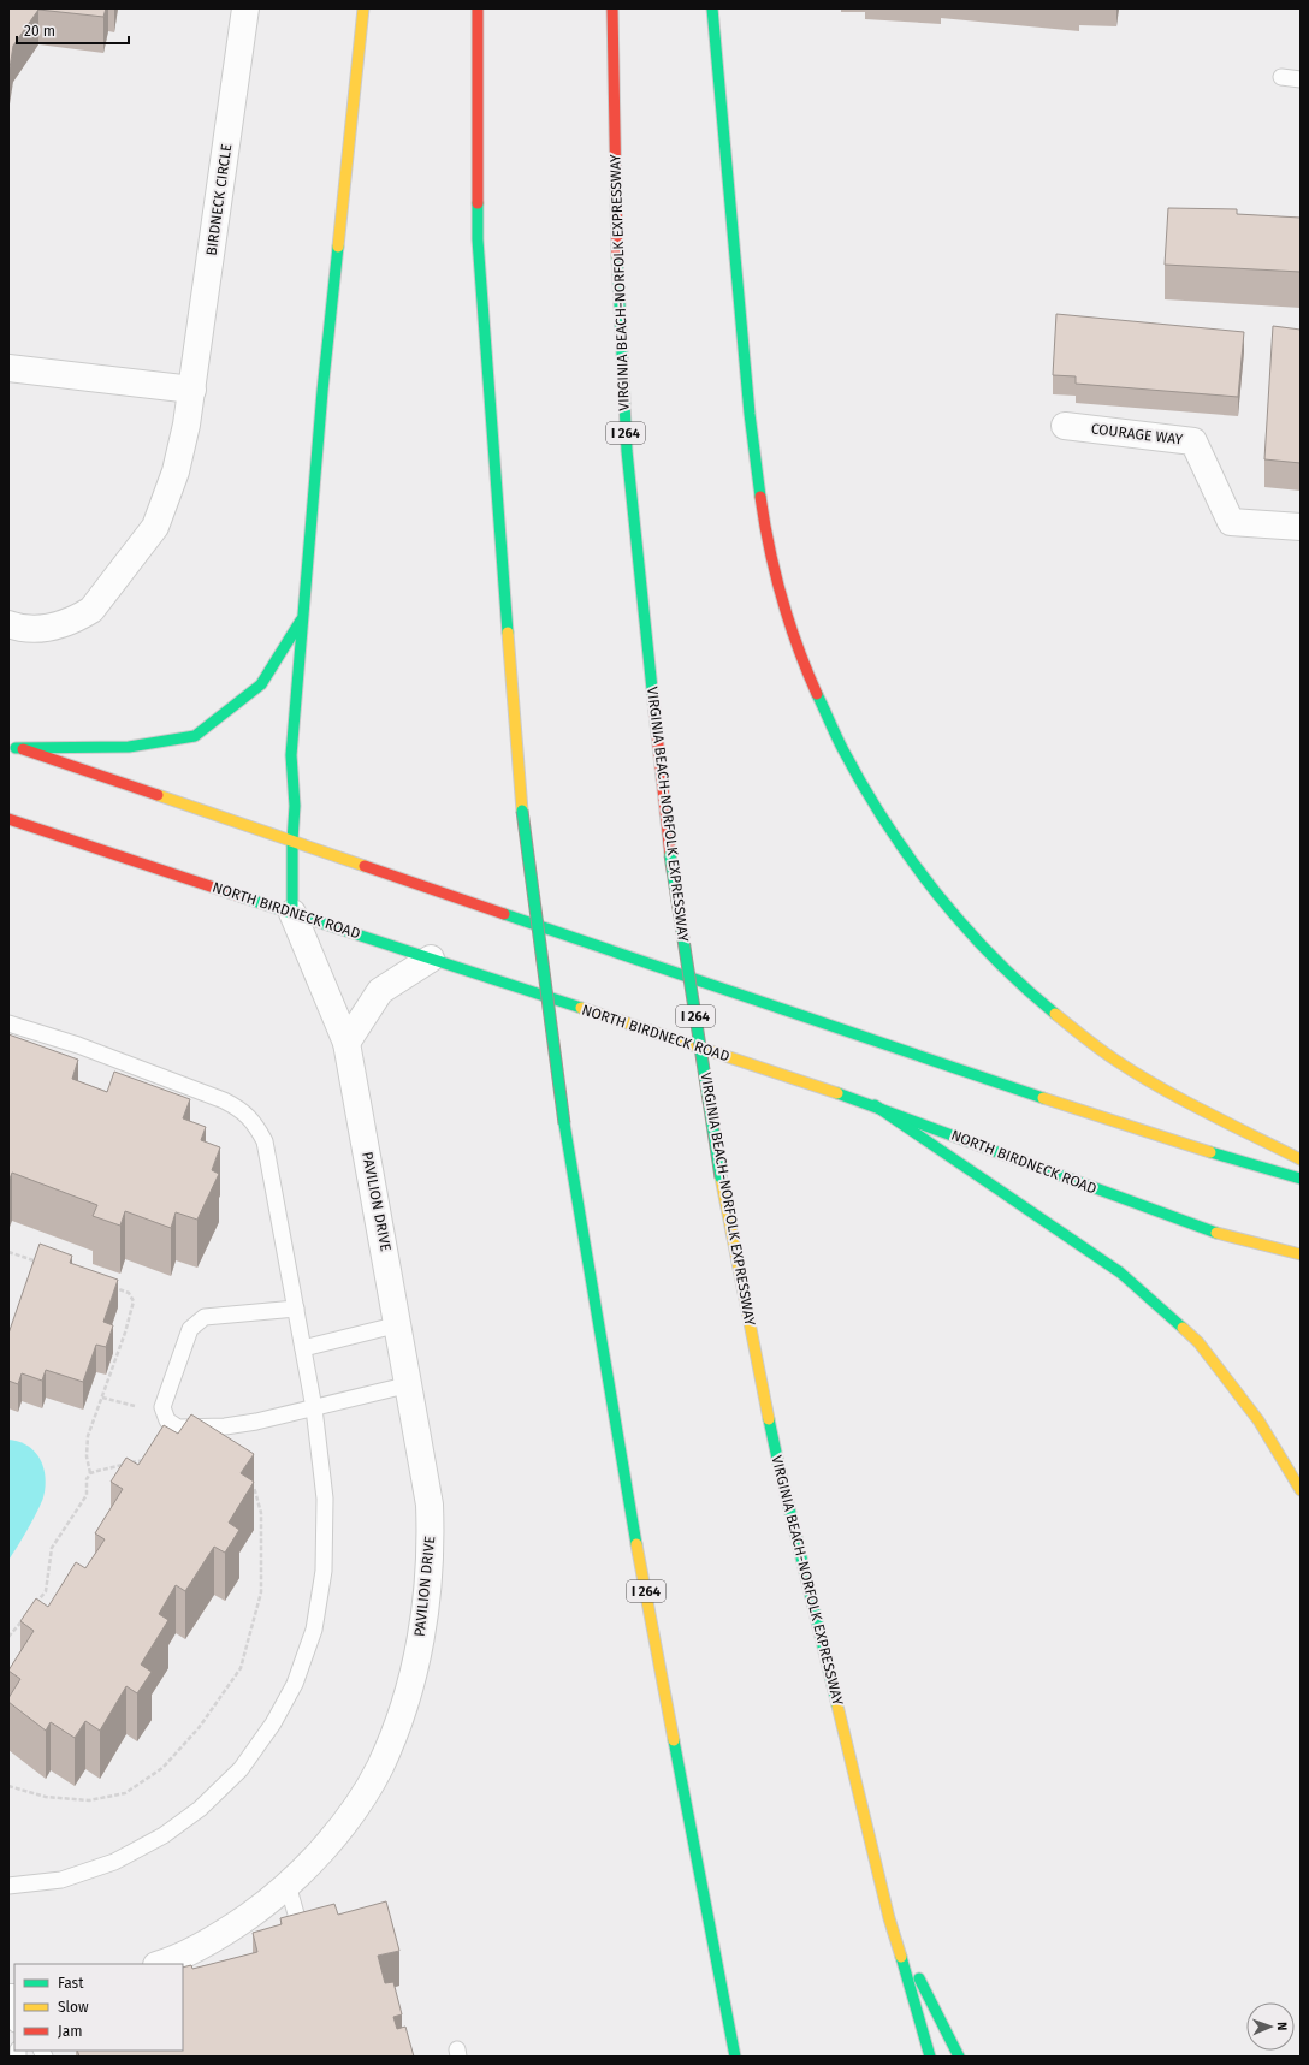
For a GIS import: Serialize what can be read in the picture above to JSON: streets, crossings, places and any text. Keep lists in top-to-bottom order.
{
  "streets": {
    "main road": [
      "VIRGINIA BEACH-NORFOLK EXPRESSWAY",
      "I 264",
      "NORTH BIRDNECK ROAD",
      "PAVILION DRIVE"
    ],
    "street": ["BIRDNECK CIRCLE", "COURAGE WAY"]
  },
  "crossings": [
    ["NORTH BIRDNECK ROAD", "PAVILION DRIVE"]
  ],
  "legend": ["Fast", "Slow", "Jam"],
  "scale_bar": "20 m",
  "north": "right"
}
